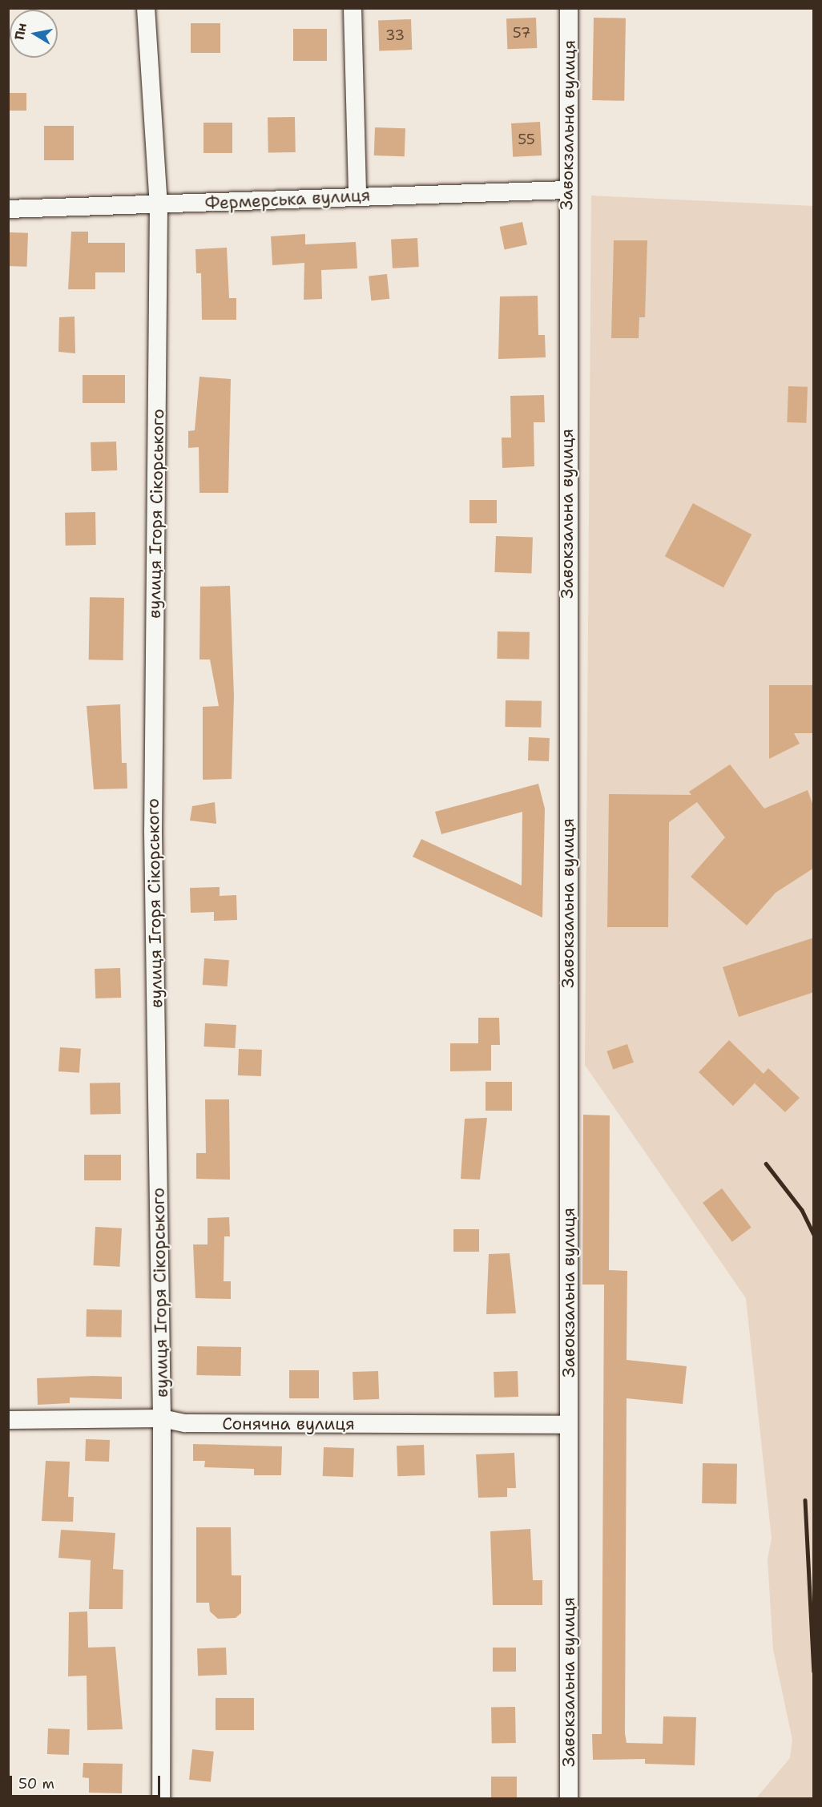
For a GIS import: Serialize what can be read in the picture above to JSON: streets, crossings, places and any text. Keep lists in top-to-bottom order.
{
  "streets": {
    "street": [
      "Завокзальна вулиця",
      "Фермерська вулиця",
      "вулиця Ігоря Сікорського",
      "Сонячна вулиця"
    ]
  },
  "crossings": [
    ["Завокзальна вулиця", "Фермерська вулиця"],
    ["Завокзальна вулиця", "Сонячна вулиця"],
    ["Фермерська вулиця", "вулиця Ігоря Сікорського"],
    ["вулиця Ігоря Сікорського", "Сонячна вулиця"]
  ],
  "house_numbers": ["57", "33", "55"],
  "scale_bar": "50 m",
  "north": "left"
}
